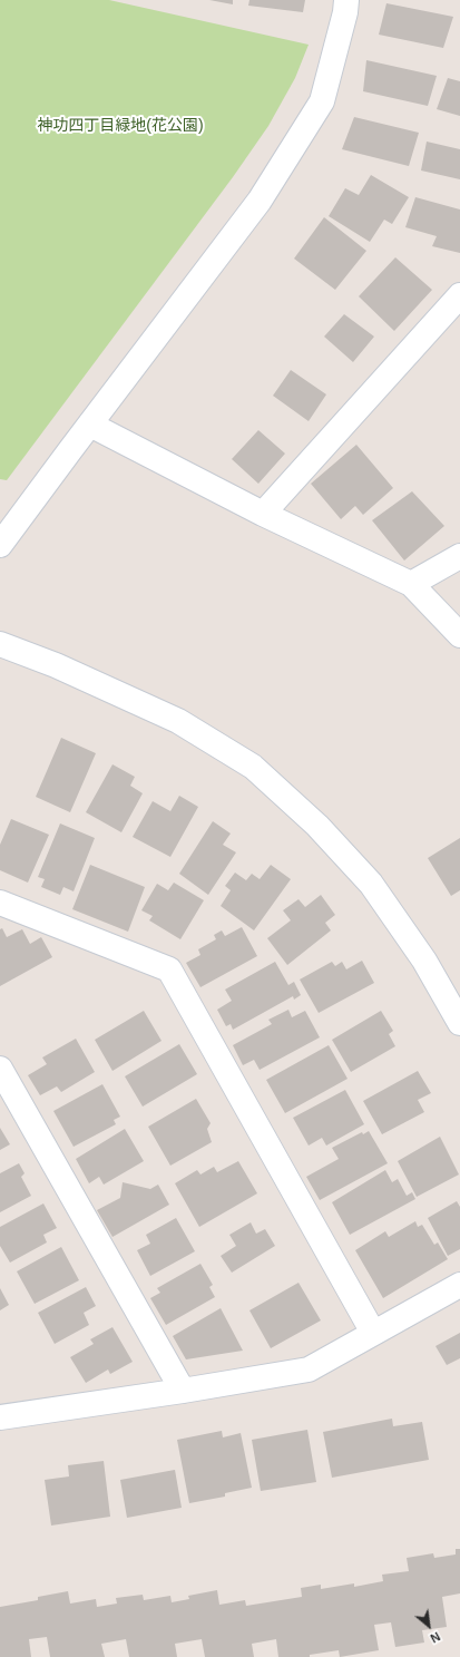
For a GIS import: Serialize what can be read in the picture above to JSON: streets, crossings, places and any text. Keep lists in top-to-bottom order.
{
  "parks": ["神功四丁目緑地(花公園)"],
  "north": "bottom right"
}
